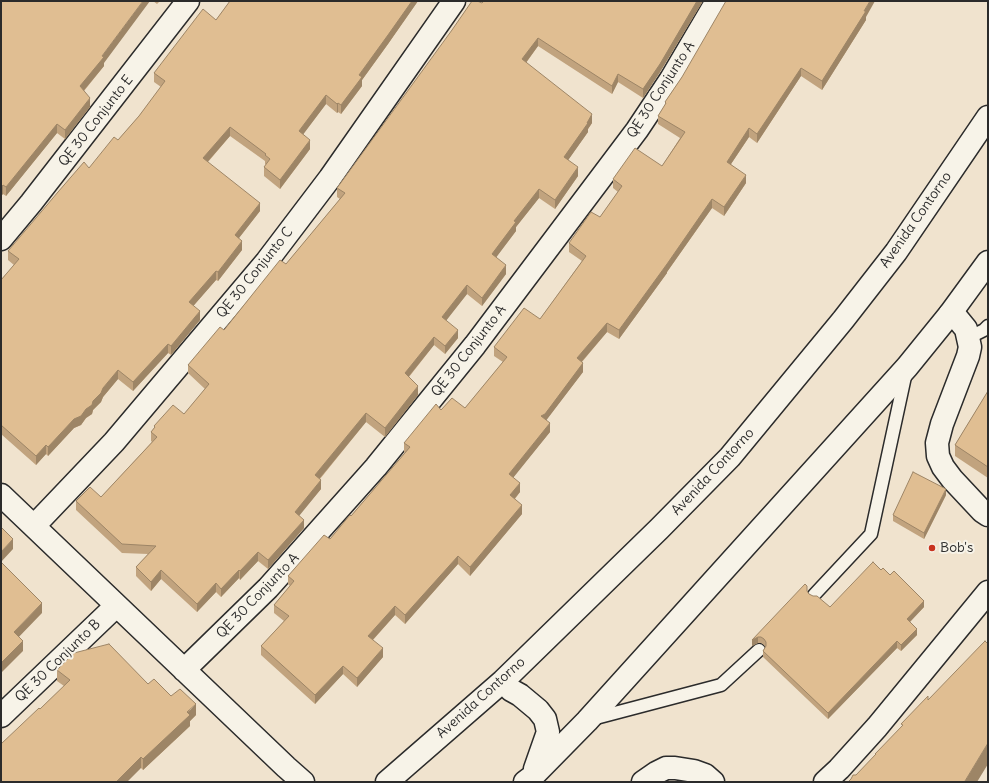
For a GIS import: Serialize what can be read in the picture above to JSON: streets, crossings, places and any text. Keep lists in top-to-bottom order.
{
  "streets": {
    "street": [
      "QE 30 Conjunto A",
      "QE 30 Conjunto E",
      "Avenida Contorno",
      "QE 30 Conjunto C",
      "QE 30 Conjunto B"
    ]
  },
  "places": ["Bob's"]
}
